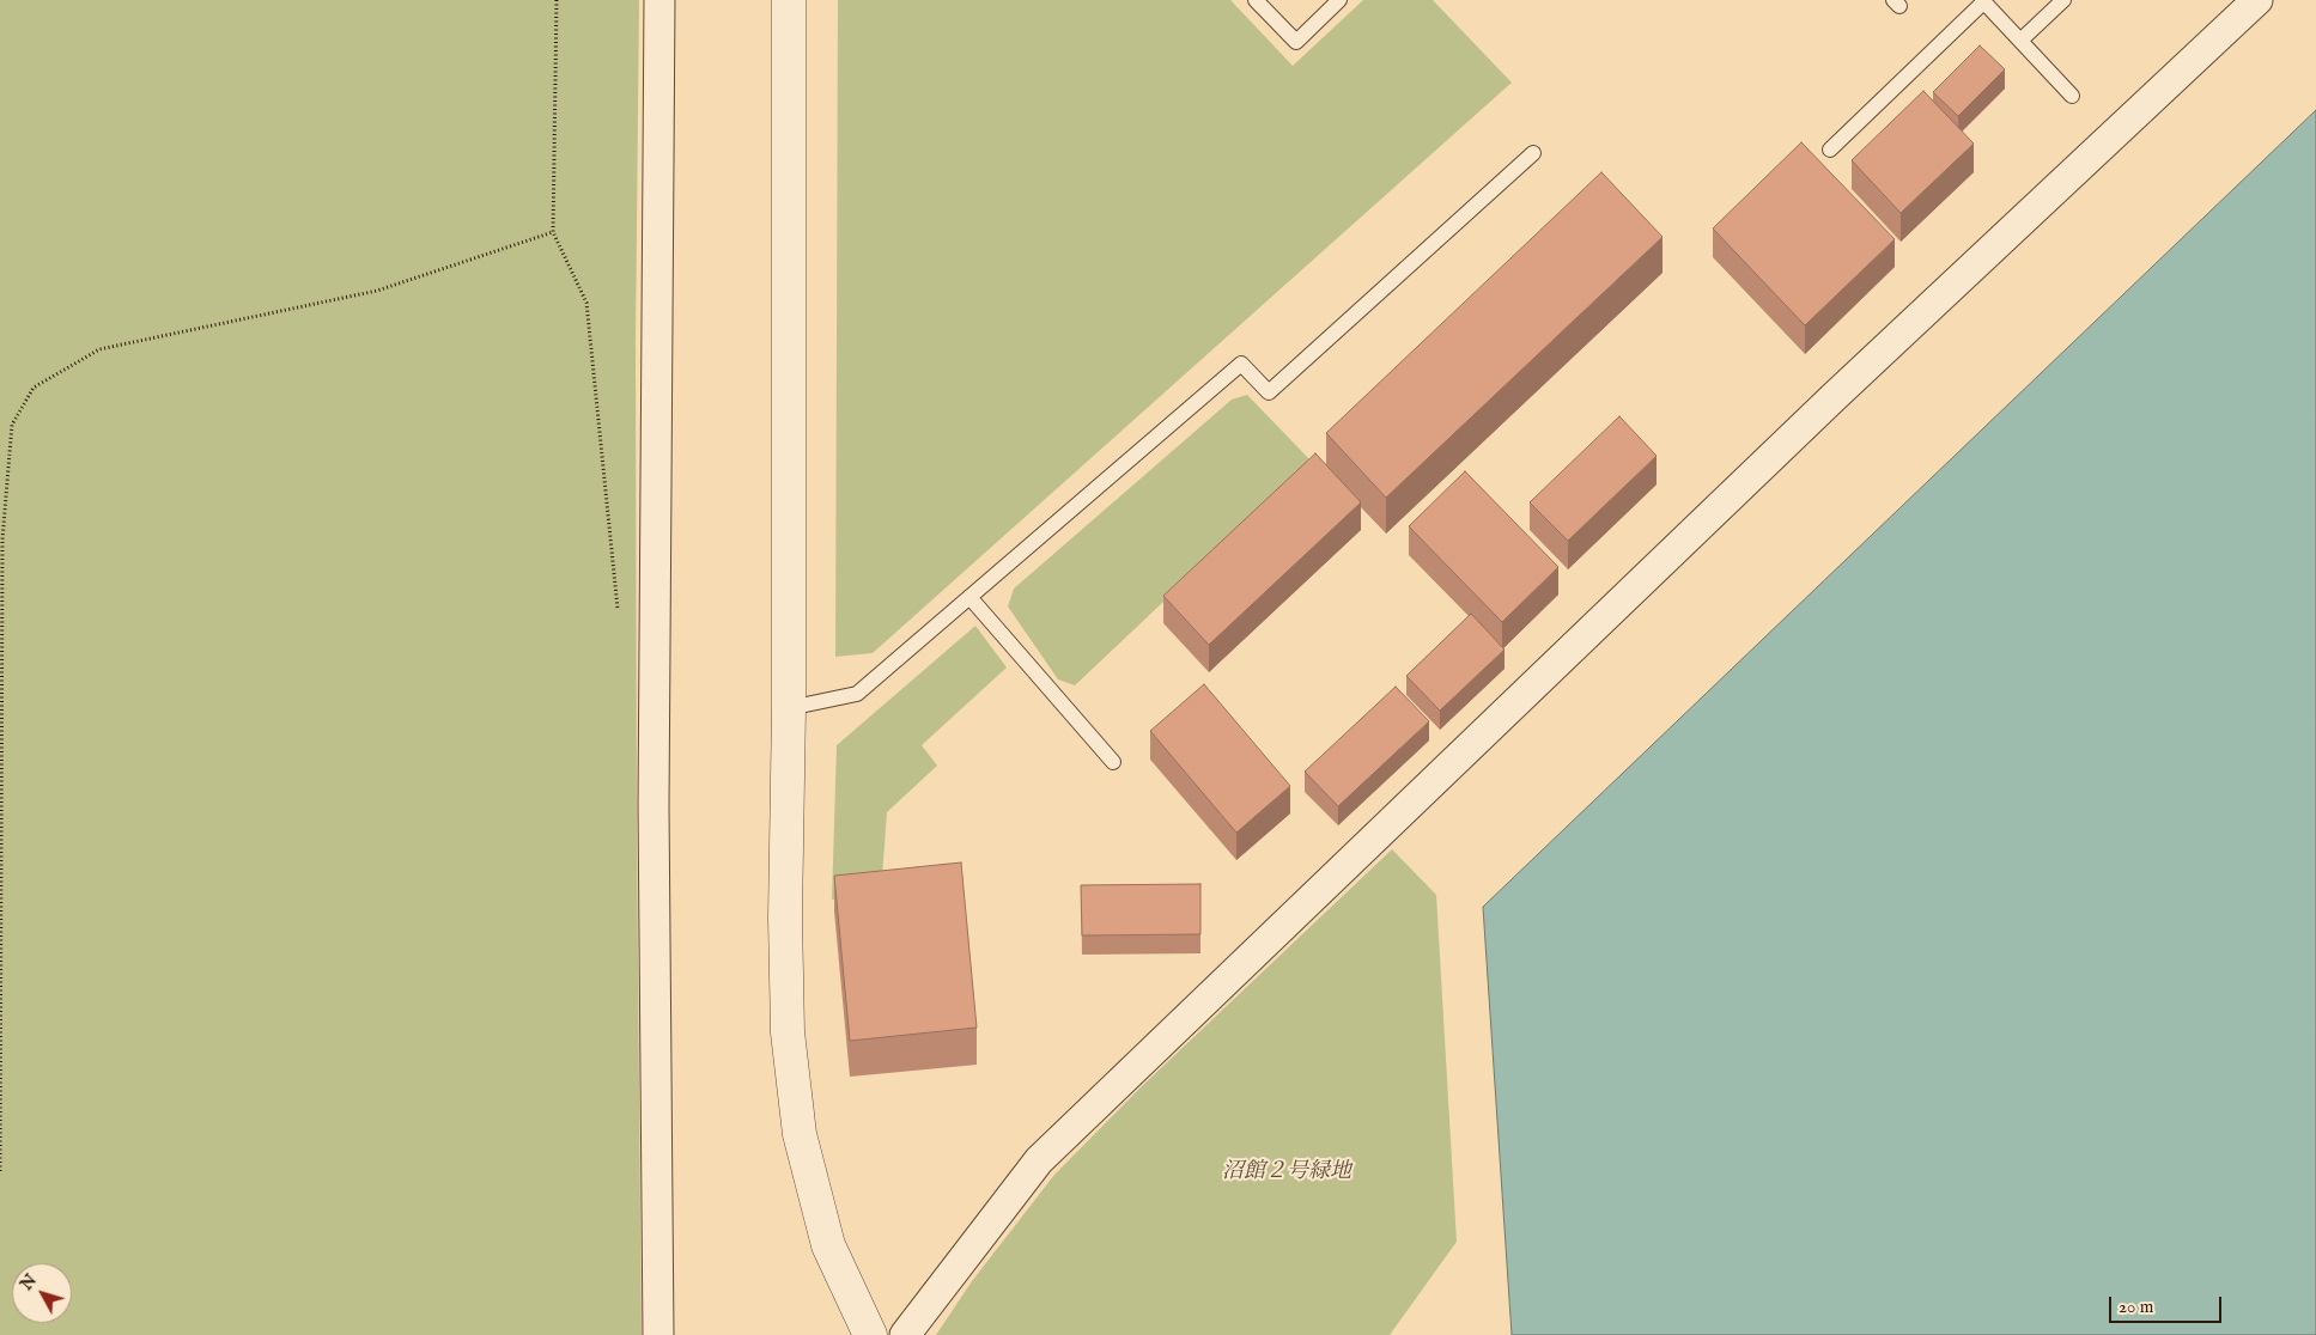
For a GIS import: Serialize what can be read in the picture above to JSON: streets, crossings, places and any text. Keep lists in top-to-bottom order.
{
  "parks": ["沼館２号緑地"],
  "scale_bar": "20 m",
  "north": "top left"
}
